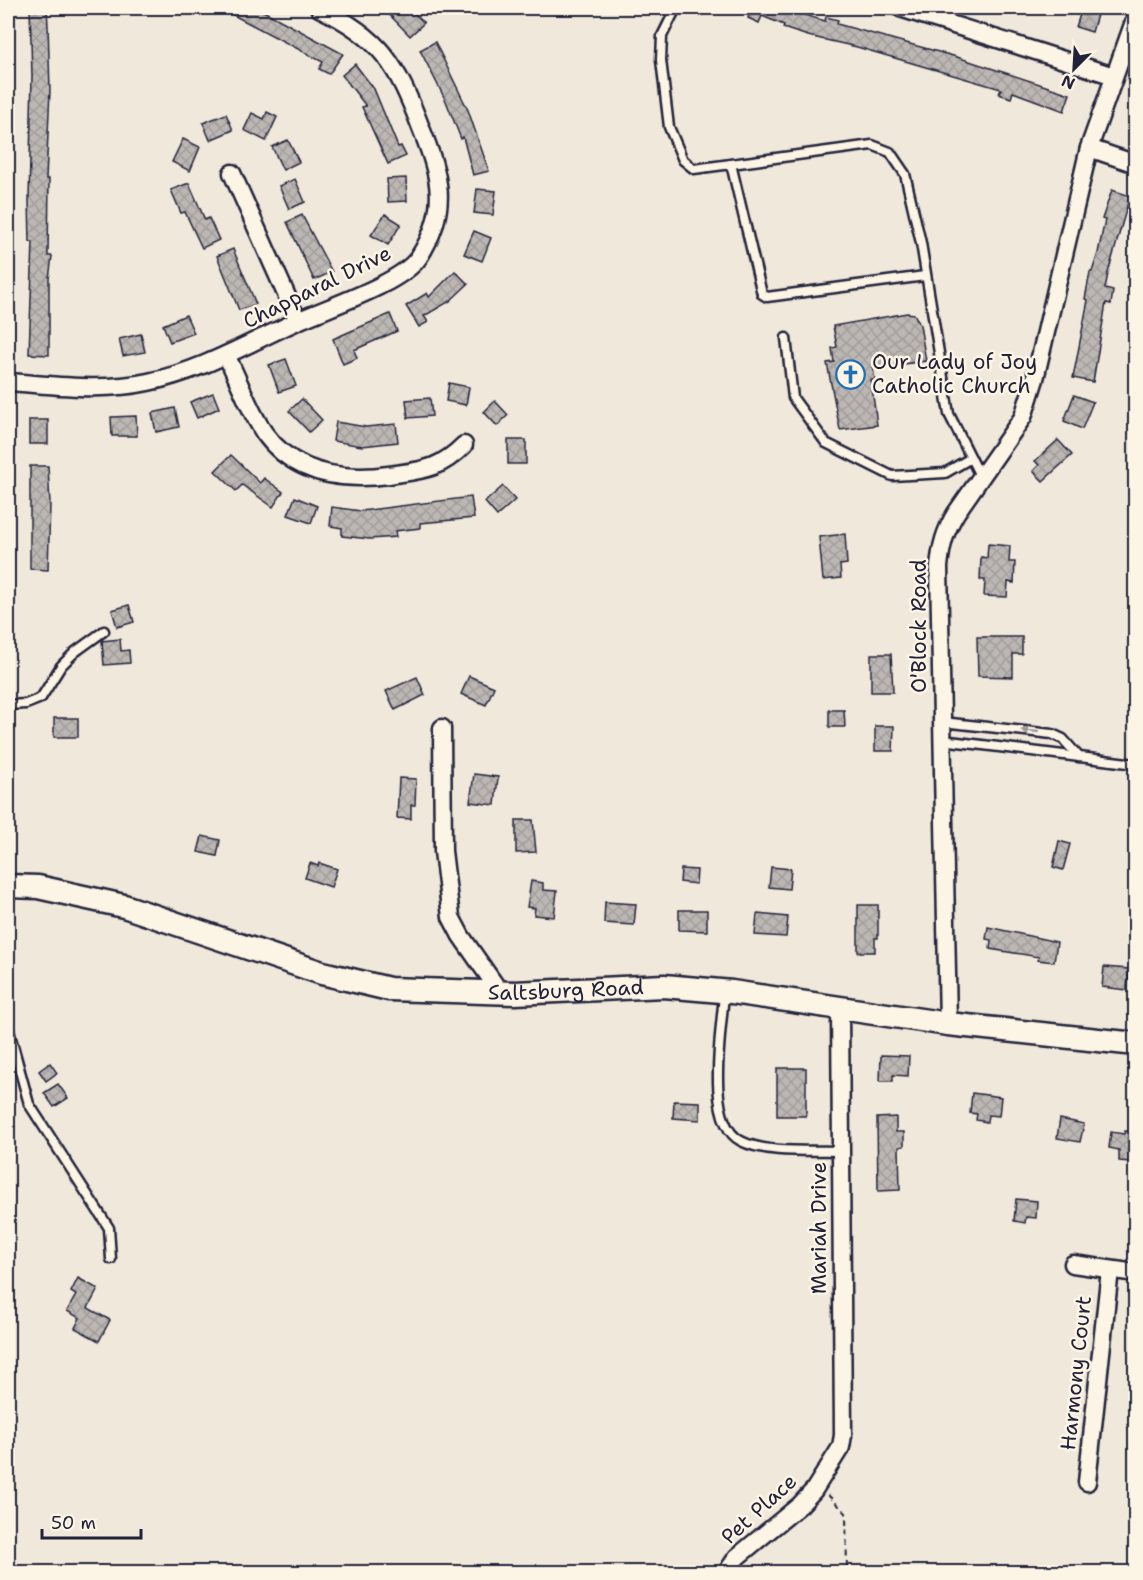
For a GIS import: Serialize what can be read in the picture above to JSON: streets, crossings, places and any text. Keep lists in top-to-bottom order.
{
  "streets": {
    "main road": ["Saltsburg Road"],
    "street": [
      "Chapparal Drive",
      "O'Block Road",
      "Mariah Drive",
      "Harmony Court",
      "Pet Place"
    ]
  },
  "crossings": [
    ["O'Block Road", "Saltsburg Road"],
    ["Saltsburg Road", "Mariah Drive"],
    ["Mariah Drive", "Pet Place"]
  ],
  "places": {
    "church": ["Our Lady of Joy Catholic Church"]
  },
  "scale_bar": "50 m",
  "north": "bottom left"
}
